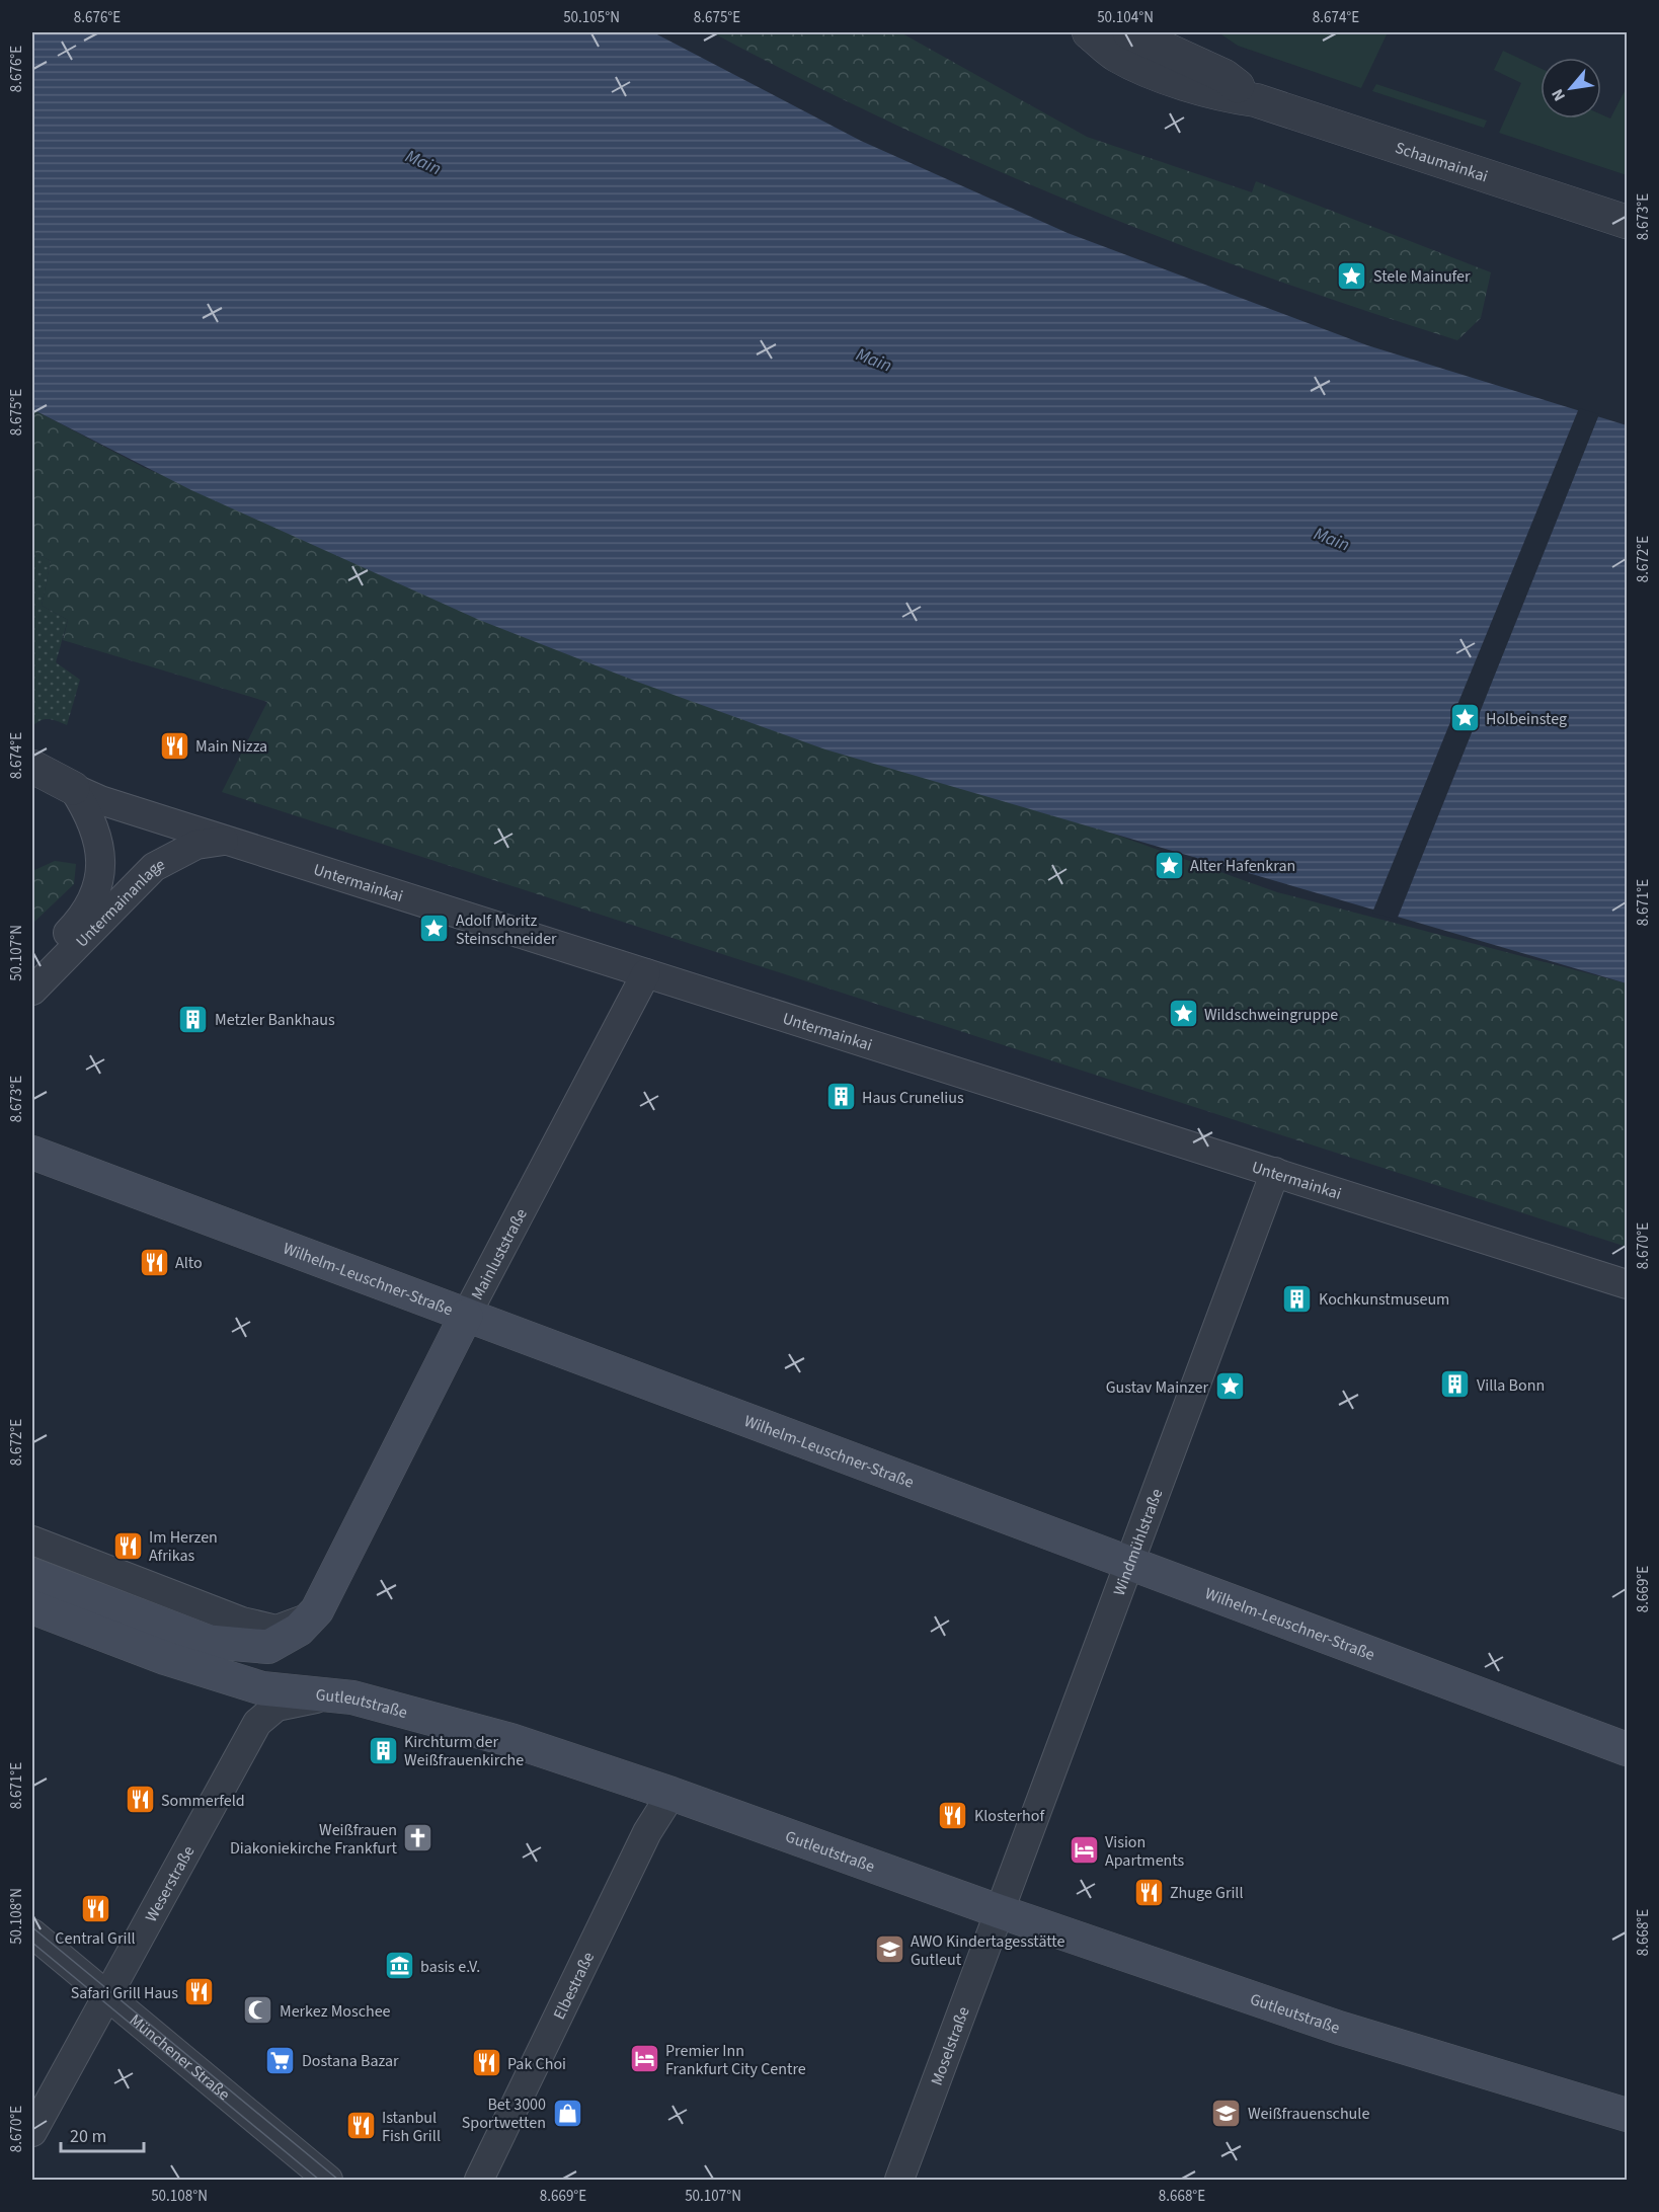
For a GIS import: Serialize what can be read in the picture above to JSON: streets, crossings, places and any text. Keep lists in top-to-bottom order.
{
  "streets": {
    "main road": ["Mainluststraße", "Wilhelm-Leuschner-Straße", "Gutleutstraße"],
    "street": [
      "Schaumainkai",
      "Untermainkai",
      "Untermainanlage",
      "Windmühlstraße",
      "Weserstraße",
      "Elbestraße",
      "Moselstraße",
      "Münchener Straße"
    ]
  },
  "crossings": [
    ["Untermainkai", "Untermainanlage"],
    ["Untermainkai", "Mainluststraße"],
    ["Untermainkai", "Windmühlstraße"],
    ["Mainluststraße", "Wilhelm-Leuschner-Straße"],
    ["Wilhelm-Leuschner-Straße", "Windmühlstraße"],
    ["Windmühlstraße", "Gutleutstraße"],
    ["Windmühlstraße", "Moselstraße"],
    ["Gutleutstraße", "Weserstraße"],
    ["Gutleutstraße", "Elbestraße"],
    ["Gutleutstraße", "Moselstraße"],
    ["Weserstraße", "Münchener Straße"]
  ],
  "water": ["Main"],
  "places": {
    "place": [
      "Stele Mainufer",
      "Holbeinsteg",
      "Alter Hafenkran",
      "Adolf Moritz Steinschneider",
      "Wildschweingruppe",
      "Gustav Mainzer"
    ],
    "restaurant": [
      "Main Nizza",
      "Alto",
      "Im Herzen Afrikas",
      "Sommerfeld",
      "Klosterhof",
      "Zhuge Grill",
      "Central Grill",
      "Safari Grill Haus",
      "Pak Choi",
      "Istanbul Fish Grill"
    ],
    "building": [
      "Metzler Bankhaus",
      "Haus Crunelius",
      "Kochkunstmuseum",
      "Villa Bonn",
      "Kirchturm der Weißfrauenkirche"
    ],
    "church": ["Weißfrauen Diakoniekirche Frankfurt"],
    "hotel": ["Vision Apartments", "Premier Inn Frankfurt City Centre"],
    "school or university": ["AWO Kindertagesstätte Gutleut", "Weißfrauenschule"],
    "museum": ["basis e.V."],
    "mosque": ["Merkez Moschee"],
    "supermarket": ["Dostana Bazar"],
    "shop": ["Bet 3000 Sportwetten"]
  },
  "scale_bar": "20 m",
  "north": "bottom left",
  "coordinates": [
    "8.676°E",
    "50.105°N",
    "8.675°E",
    "50.104°N",
    "8.674°E",
    "8.673°E",
    "8.672°E",
    "8.671°E",
    "50.107°N",
    "8.670°E",
    "8.669°E",
    "50.108°N",
    "8.668°E"
  ]
}
